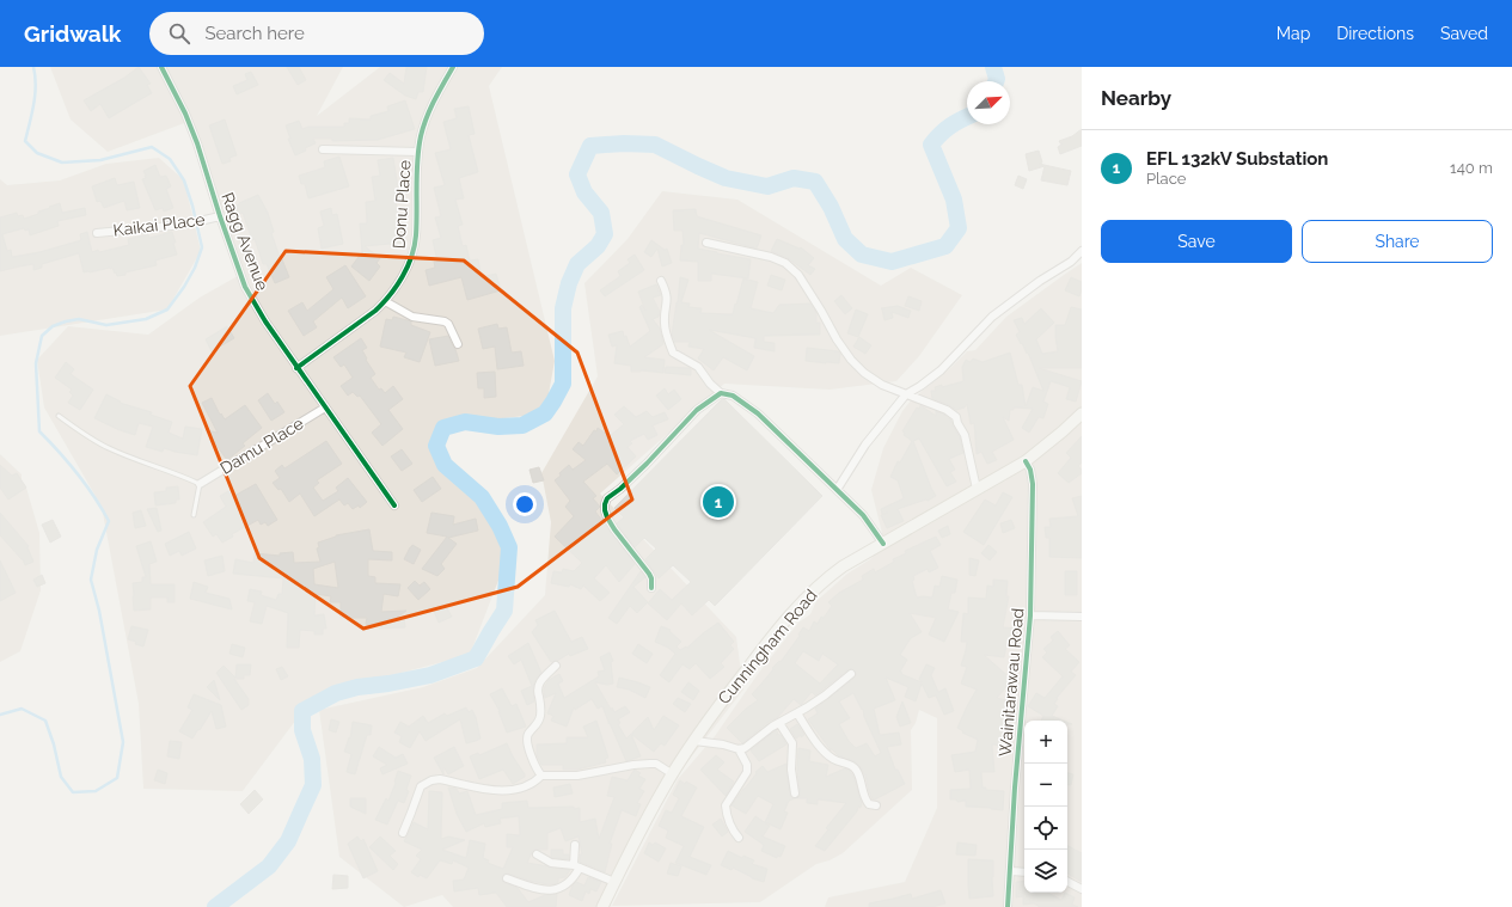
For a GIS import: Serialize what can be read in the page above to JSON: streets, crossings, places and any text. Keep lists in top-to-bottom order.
{
  "streets": {
    "main road": ["Cunningham Road"],
    "street": [
      "Donu Place",
      "Kaikai Place",
      "Ragg Avenue",
      "Damu Place",
      "Wainitarawau Road"
    ]
  },
  "crossings": [
    ["Donu Place", "Ragg Avenue"],
    ["Kaikai Place", "Ragg Avenue"],
    ["Ragg Avenue", "Damu Place"],
    ["Cunningham Road", "Wainitarawau Road"]
  ],
  "north": "top right",
  "page": {
    "header": "Gridwalk",
    "search": "Search here",
    "nav": ["Map", "Directions", "Saved"],
    "heading": "Nearby",
    "list": [
      {
        "mark": "1",
        "name": "EFL 132kV Substation",
        "note": "Place",
        "value": "140 m"
      }
    ],
    "buttons": ["Save", "Share"],
    "pins": "1",
    "map_buttons": ["+", "−"]
  }
}
